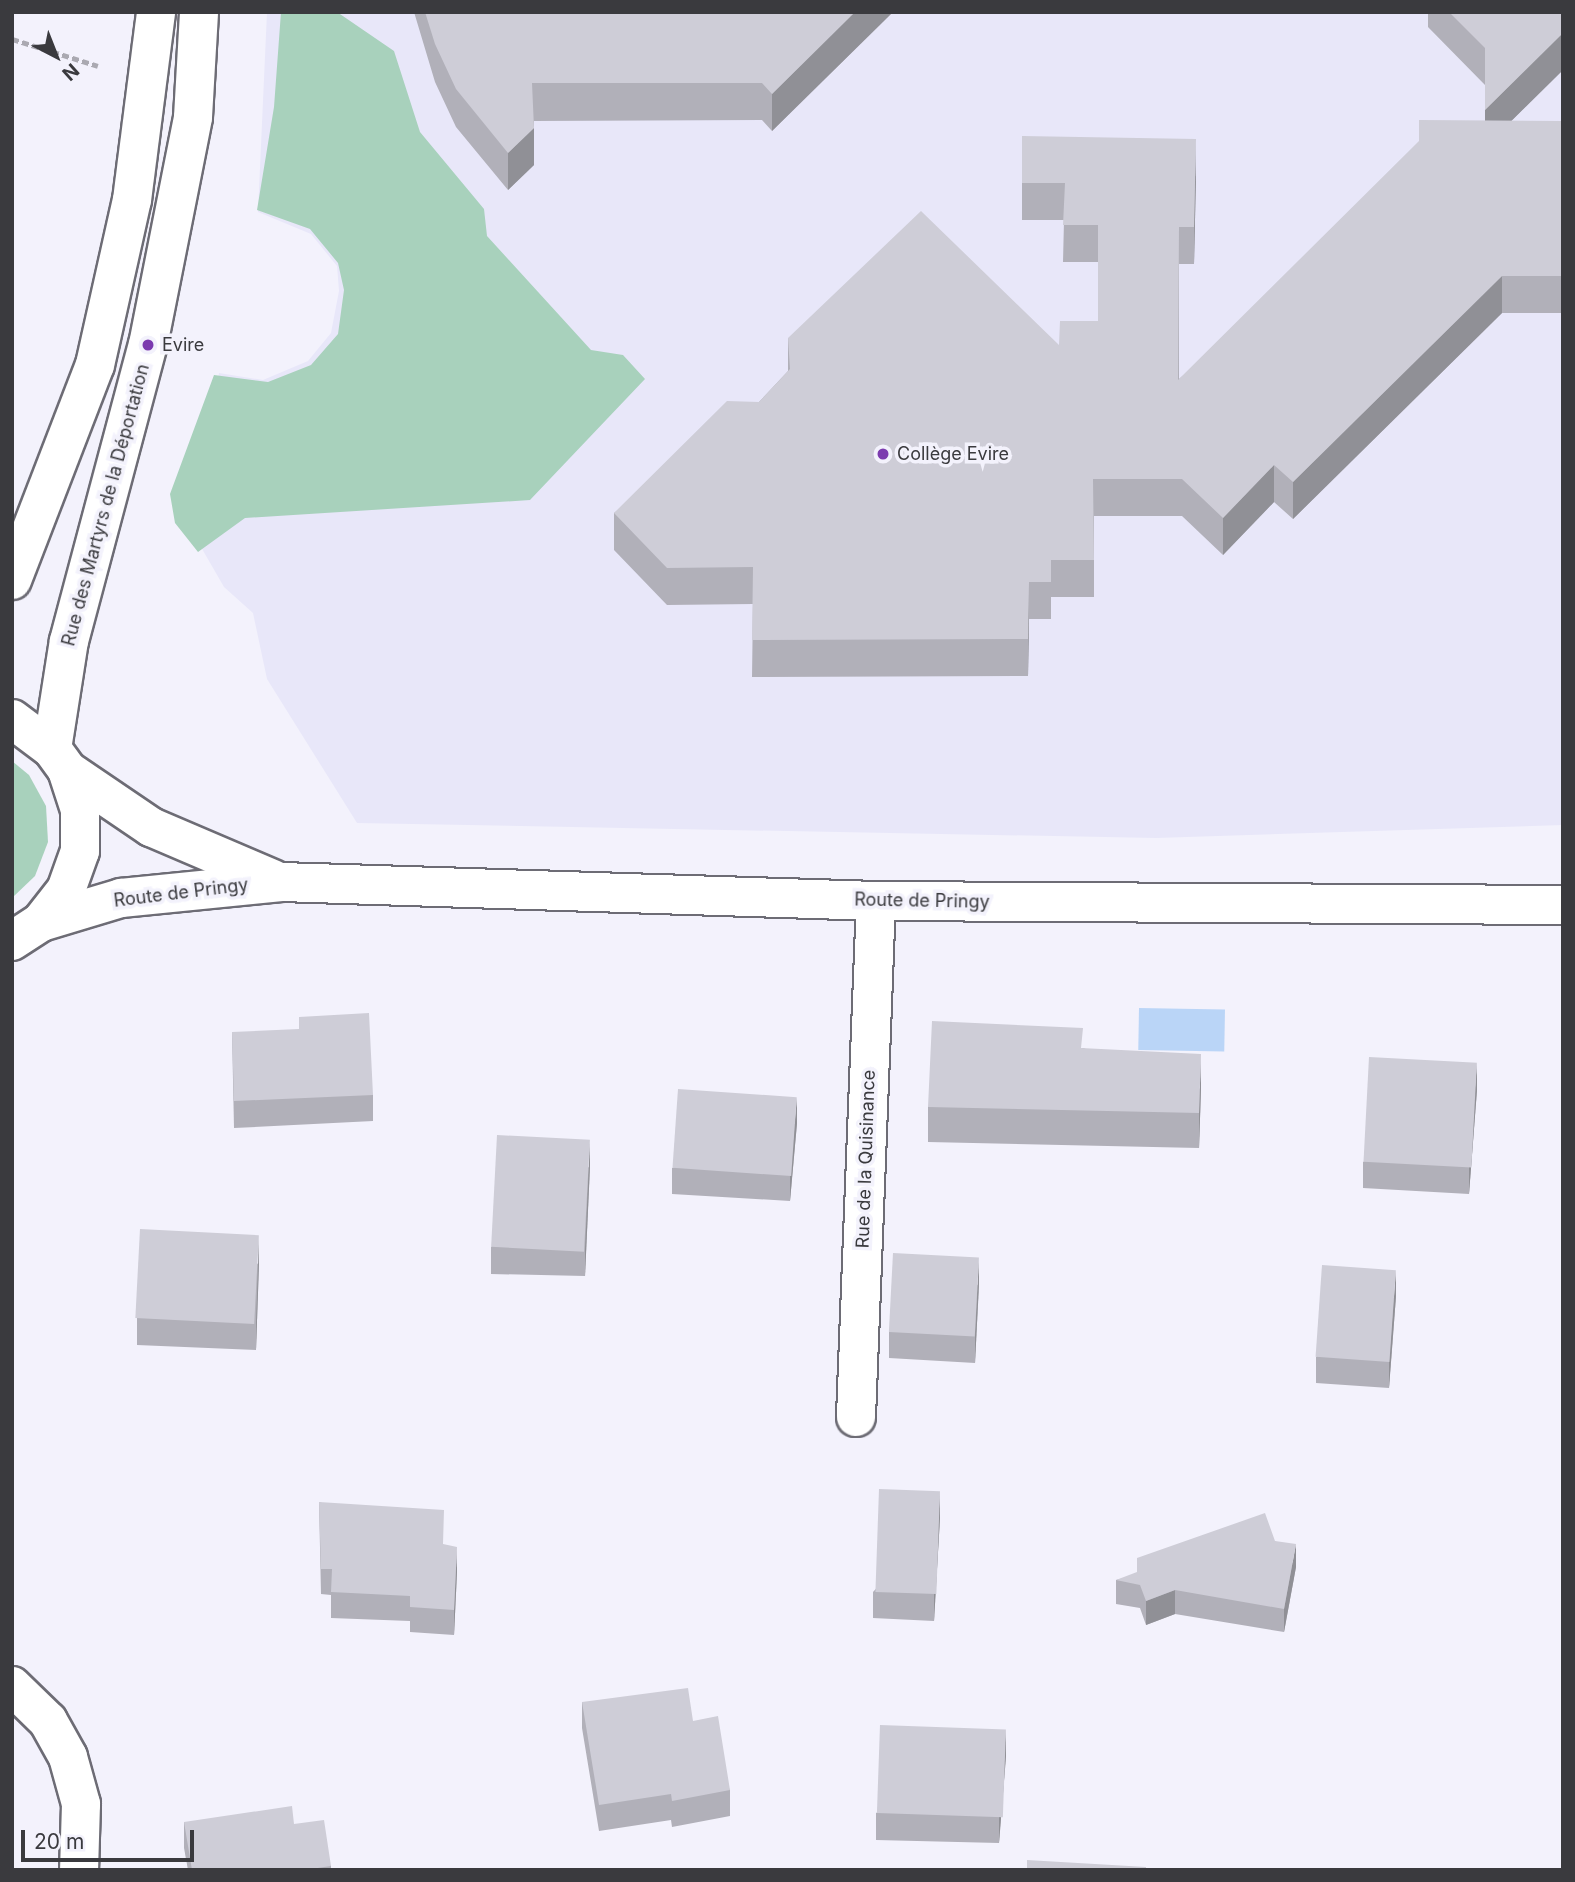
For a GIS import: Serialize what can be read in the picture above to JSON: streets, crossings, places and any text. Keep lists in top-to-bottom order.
{
  "streets": {
    "street": ["Rue des Martyrs de la Déportation", "Route de Pringy", "Rue de la Quisinance"]
  },
  "crossings": [
    ["Rue des Martyrs de la Déportation", "Route de Pringy"],
    ["Route de Pringy", "Rue de la Quisinance"]
  ],
  "places": ["Evire", "Collège Evire"],
  "scale_bar": "20 m",
  "north": "bottom right"
}
